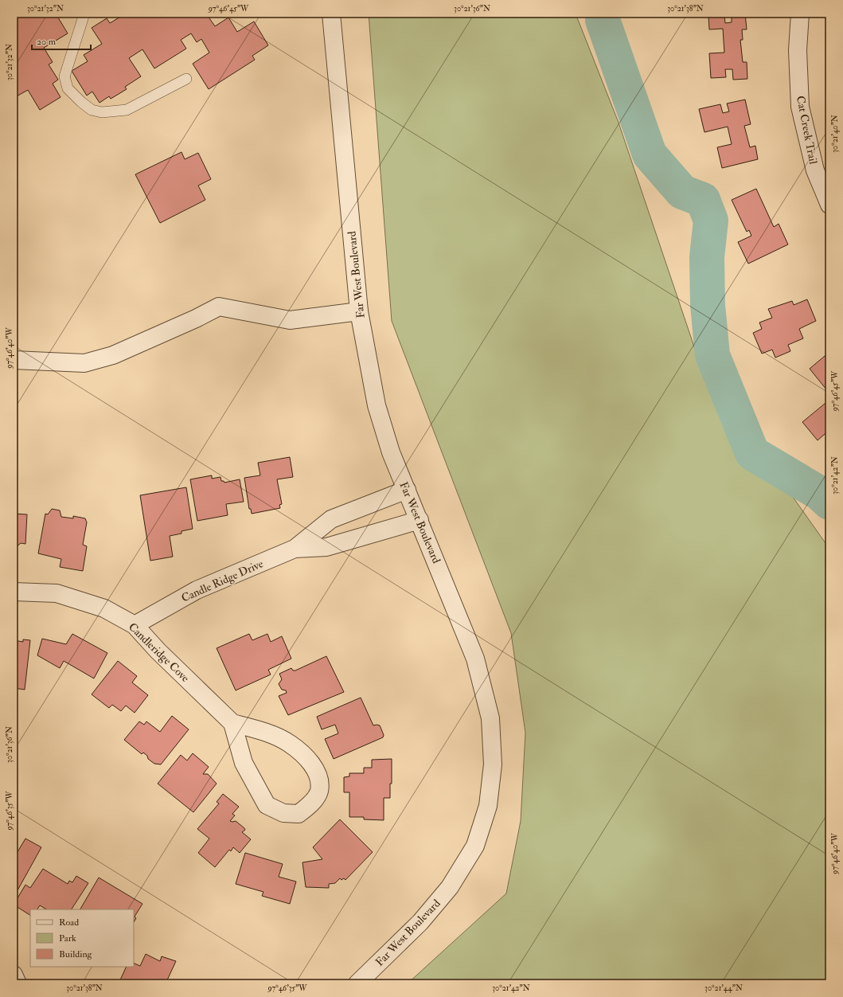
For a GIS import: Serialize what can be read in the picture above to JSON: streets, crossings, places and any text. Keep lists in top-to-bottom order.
{
  "streets": {
    "street": [
      "Cat Creek Trail",
      "Far West Boulevard",
      "Candle Ridge Drive",
      "Candleridge Cove"
    ]
  },
  "crossings": [
    ["Far West Boulevard", "Candle Ridge Drive"],
    ["Candle Ridge Drive", "Candleridge Cove"]
  ],
  "legend": ["Road", "Park", "Building"],
  "scale_bar": "20 m",
  "coordinates": [
    "30°21'32\"N",
    "97°46'45\"W",
    "30°21'36\"N",
    "30°21'38\"N",
    "30°21'40\"N",
    "97°46'40\"W",
    "30°21'42\"N",
    "97°46'35\"W",
    "30°21'44\"N"
  ]
}
